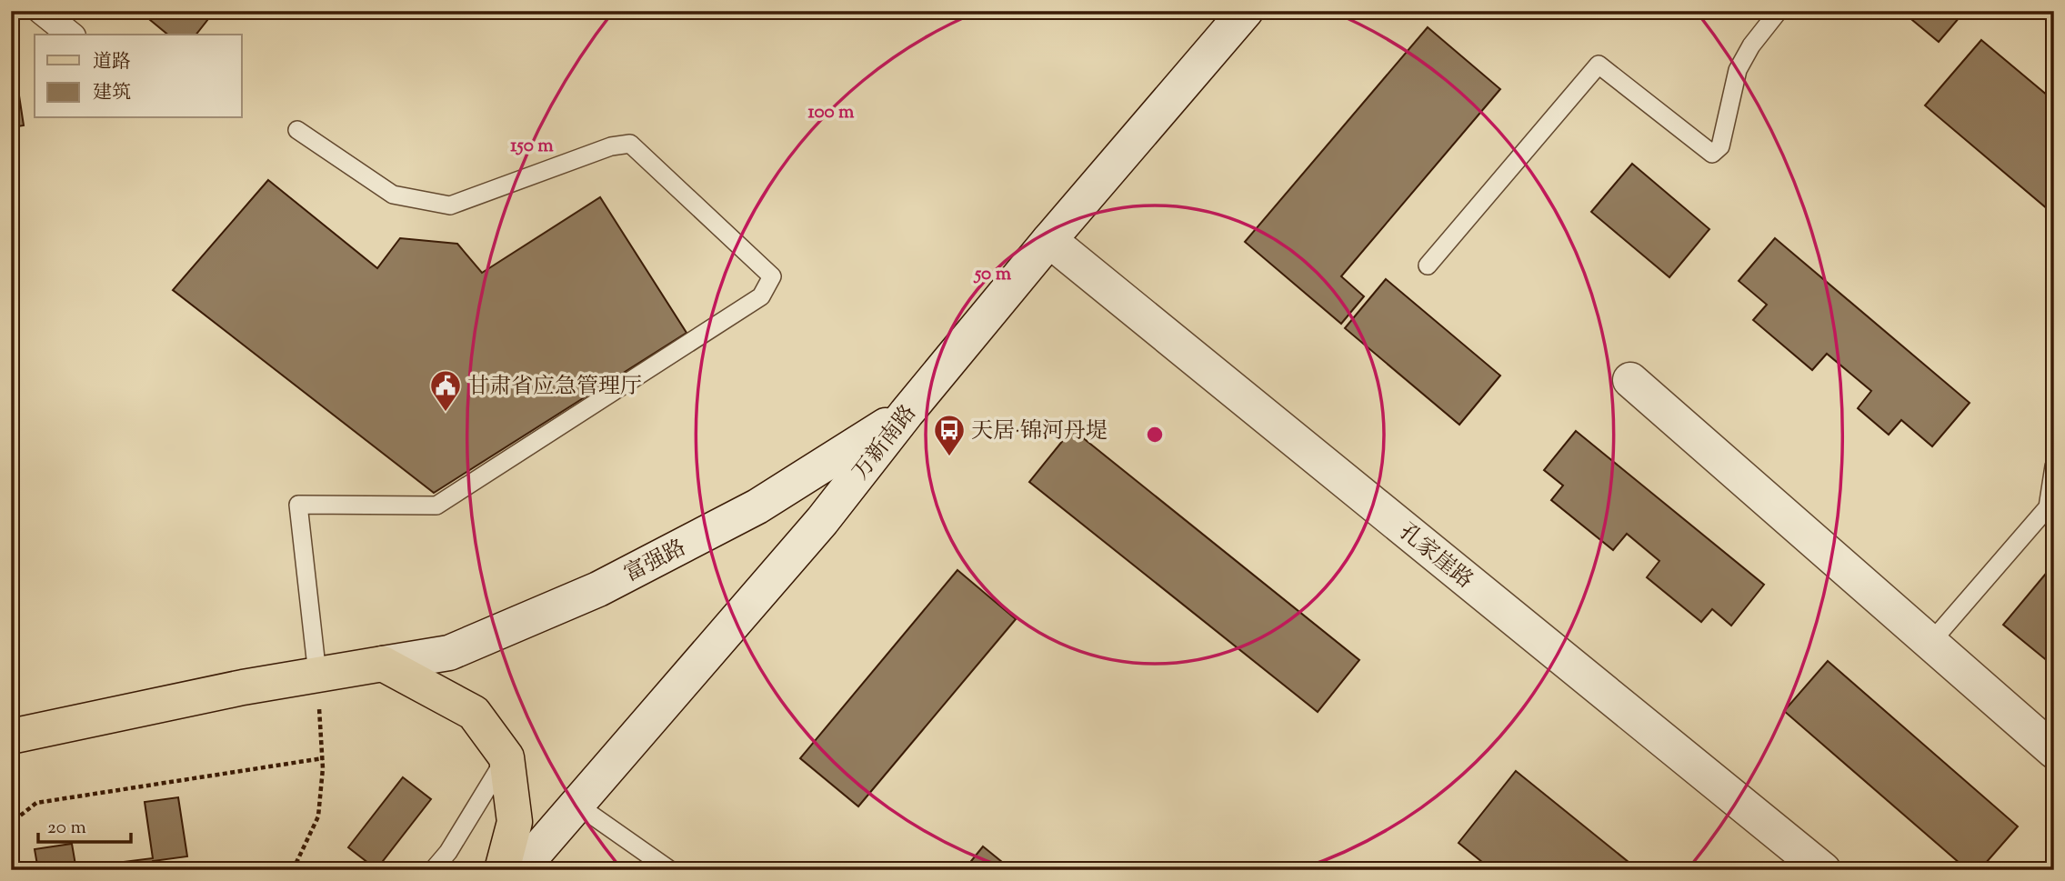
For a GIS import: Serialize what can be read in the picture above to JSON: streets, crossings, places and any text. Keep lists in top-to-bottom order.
{
  "streets": {
    "main road": ["万新南路", "孔家崖路", "富强路"]
  },
  "crossings": [
    ["万新南路", "孔家崖路"],
    ["万新南路", "富强路"]
  ],
  "places": {
    "public building": ["甘肃省应急管理厅"],
    "bus stop": ["天居·锦河丹堤"]
  },
  "legend": ["道路", "建筑"],
  "scale_bar": "20 m",
  "rings": ["100 m", "150 m", "50 m"]
}
